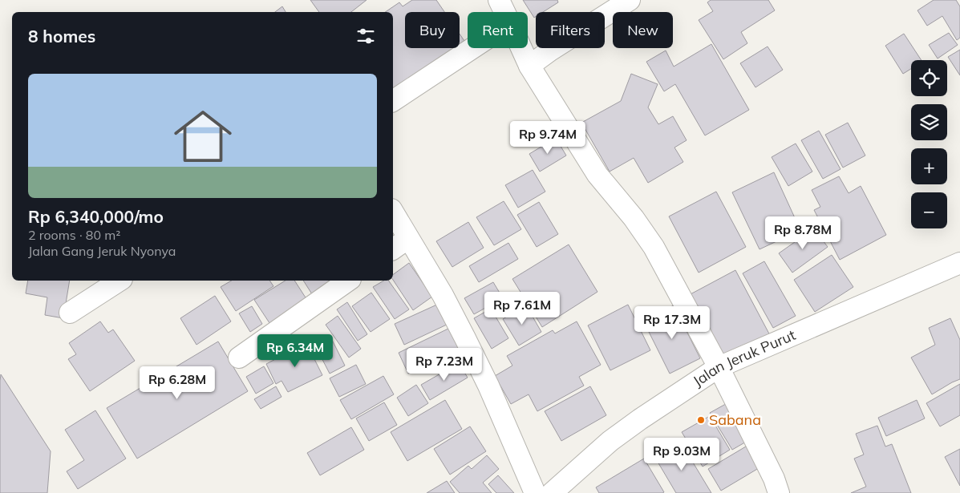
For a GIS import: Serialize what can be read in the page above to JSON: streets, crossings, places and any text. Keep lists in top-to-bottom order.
{
  "streets": {
    "street": ["Jalan Jeruk Purut"]
  },
  "places": ["Sabana"],
  "page": {
    "chip": [
      "Buy",
      "Rent",
      "Filters",
      "New"
    ],
    "heading": "8 homes",
    "map_buttons": ["+", "−"],
    "list": [
      {
        "name": "Rp 6,340,000/mo",
        "note": "2 rooms · 80 m² · Jalan Gang Jeruk Nyonya"
      }
    ],
    "price": [
      "Rp 9.74M",
      "Rp 8.78M",
      "Rp 7.61M",
      "Rp 17.3M",
      "Rp 6.34M",
      "Rp 7.23M",
      "Rp 6.28M",
      "Rp 9.03M"
    ]
  }
}
